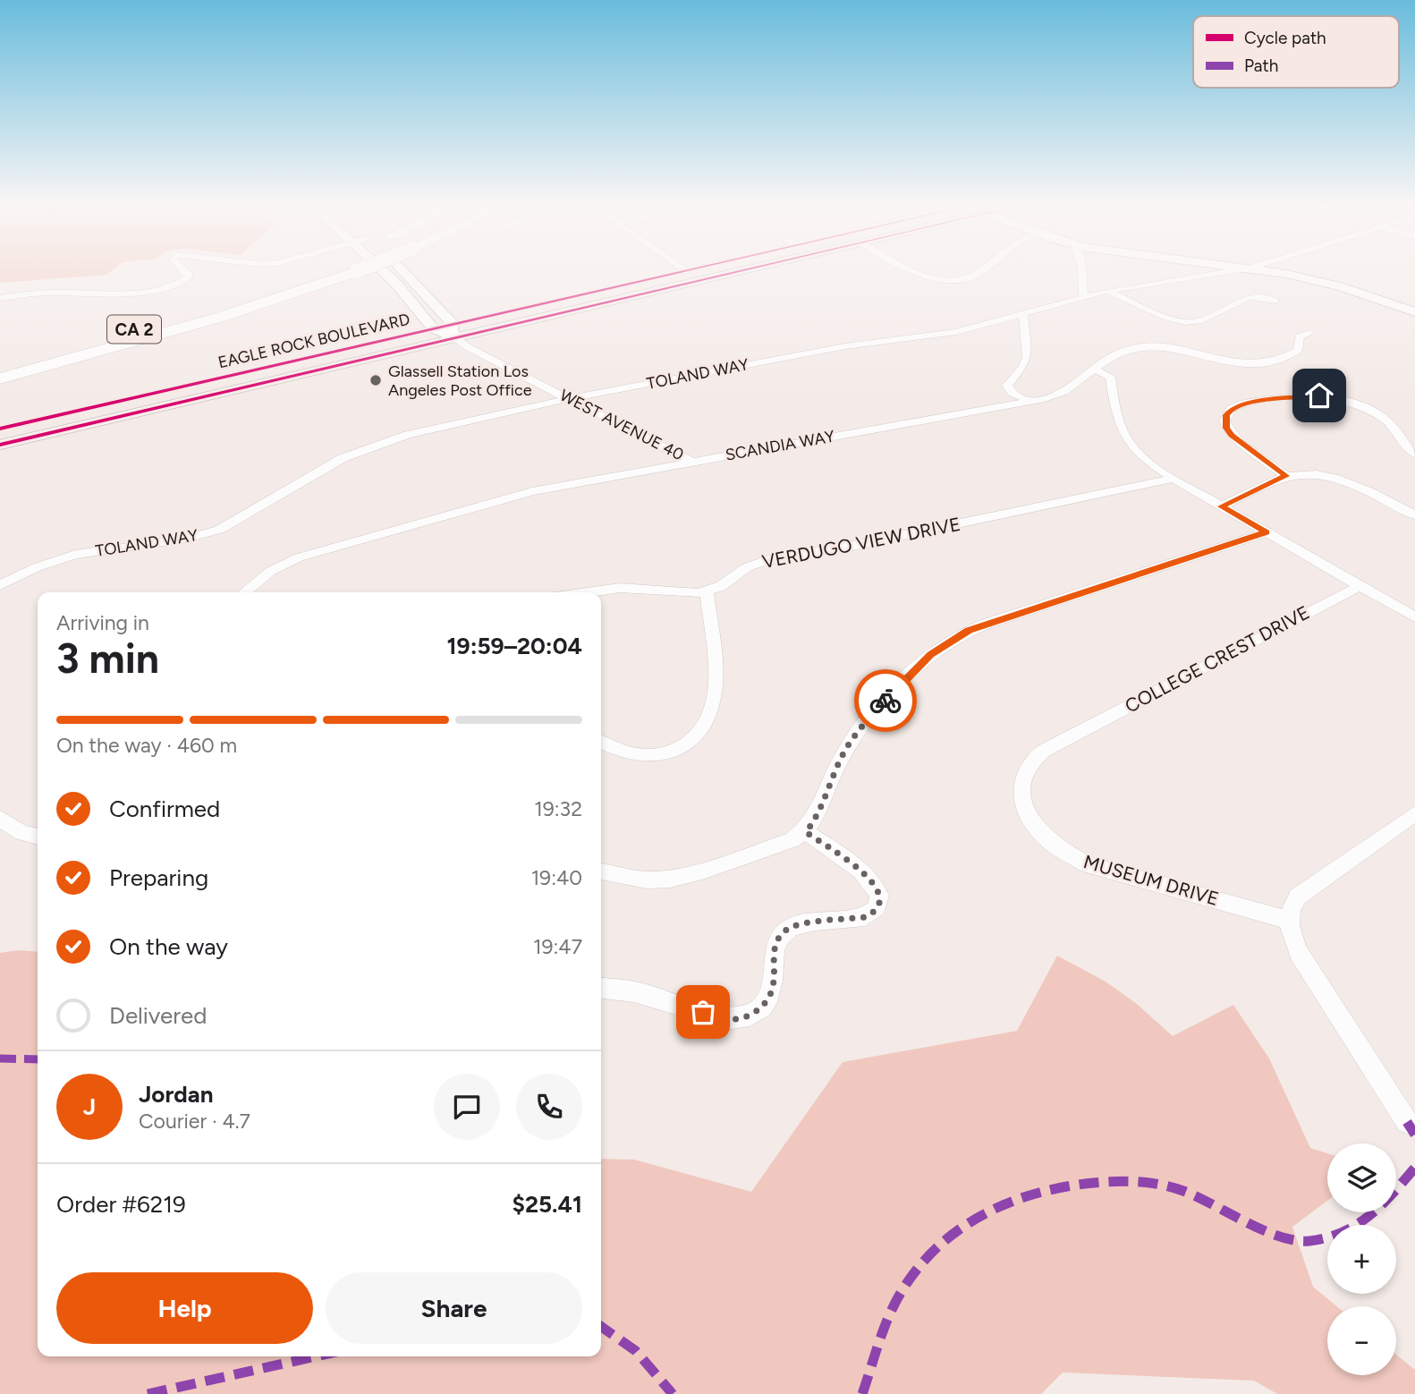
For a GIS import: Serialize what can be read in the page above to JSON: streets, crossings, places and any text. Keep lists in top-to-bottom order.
{
  "streets": {
    "highway": ["CA 2"],
    "main road": ["EAGLE ROCK BOULEVARD"],
    "street": [
      "TOLAND WAY",
      "WEST AVENUE 40",
      "SCANDIA WAY",
      "VERDUGO VIEW DRIVE",
      "COLLEGE CREST DRIVE",
      "MUSEUM DRIVE"
    ]
  },
  "crossings": [
    ["EAGLE ROCK BOULEVARD", "WEST AVENUE 40"],
    ["TOLAND WAY", "WEST AVENUE 40"],
    ["WEST AVENUE 40", "SCANDIA WAY"],
    ["COLLEGE CREST DRIVE", "MUSEUM DRIVE"]
  ],
  "places": ["Glassell Station Los Angeles Post Office"],
  "legend": ["Cycle path", "Path"],
  "page": {
    "heading": ["3 min", "Arriving in", "19:59–20:04"],
    "panel": [
      "Jordan",
      "Courier · 4.7",
      "Order #6219",
      "$25.41"
    ],
    "bar": "On the way · 460 m",
    "list": [
      ["Confirmed", "19:32"],
      ["Preparing", "19:40"],
      ["On the way", "19:47"],
      "Delivered"
    ],
    "round": "J",
    "map_buttons": ["+", "−"],
    "buttons": ["Help", "Share"]
  }
}
